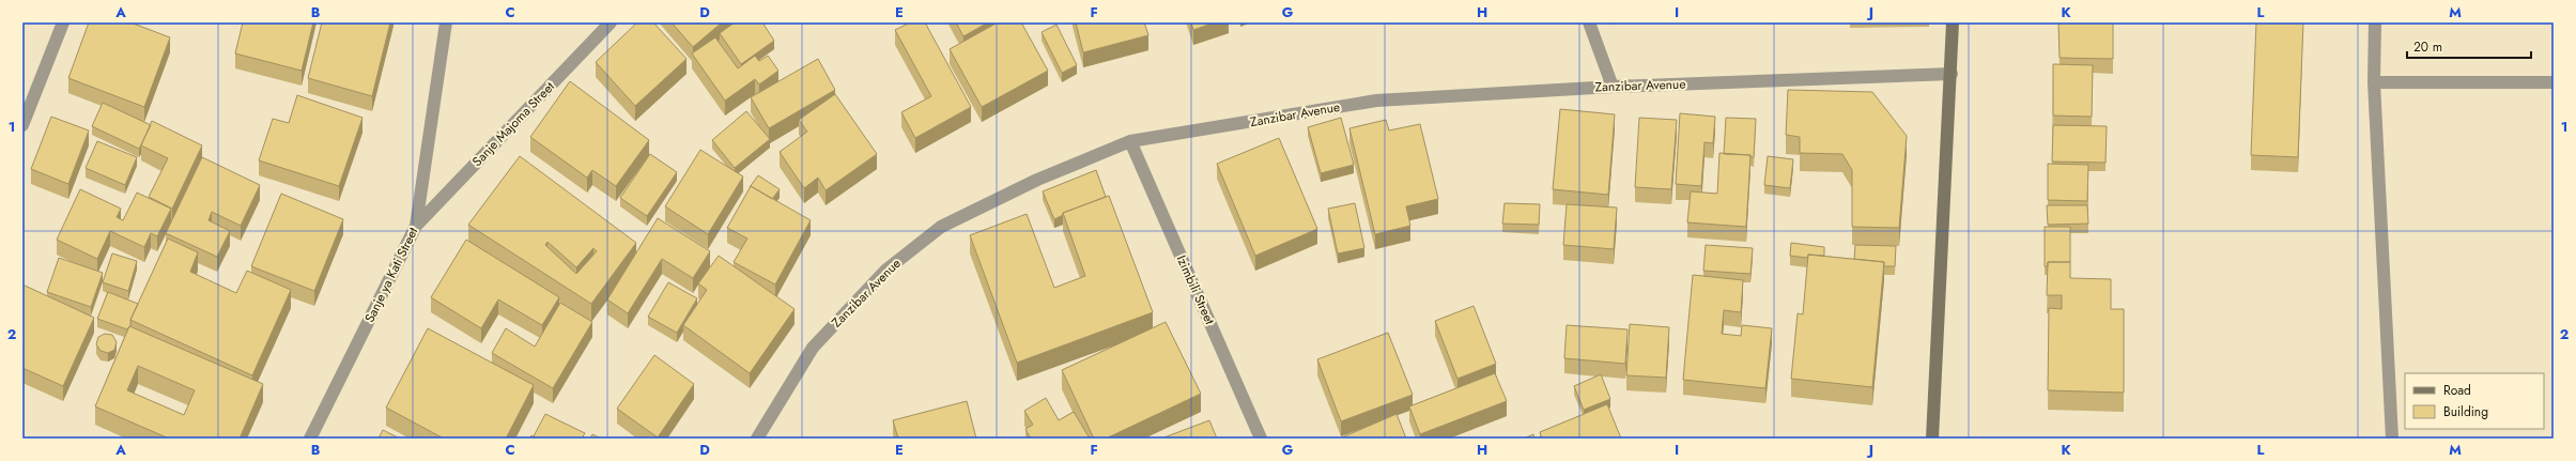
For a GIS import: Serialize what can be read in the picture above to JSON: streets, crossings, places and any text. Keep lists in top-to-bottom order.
{
  "streets": {
    "street": [
      "Zanzibar Avenue",
      "Sanje Majoma Street",
      "Sanje ya Kati Street",
      "Izimbili Street"
    ]
  },
  "crossings": [
    ["Zanzibar Avenue", "Izimbili Street"],
    ["Sanje Majoma Street", "Sanje ya Kati Street"]
  ],
  "legend": ["Road", "Building"],
  "scale_bar": "20 m",
  "grid": {
    "columns": [
      "A",
      "B",
      "C",
      "D",
      "E",
      "F",
      "G",
      "H",
      "I",
      "J",
      "K",
      "L",
      "M"
    ],
    "rows": ["1", "2"]
  }
}
